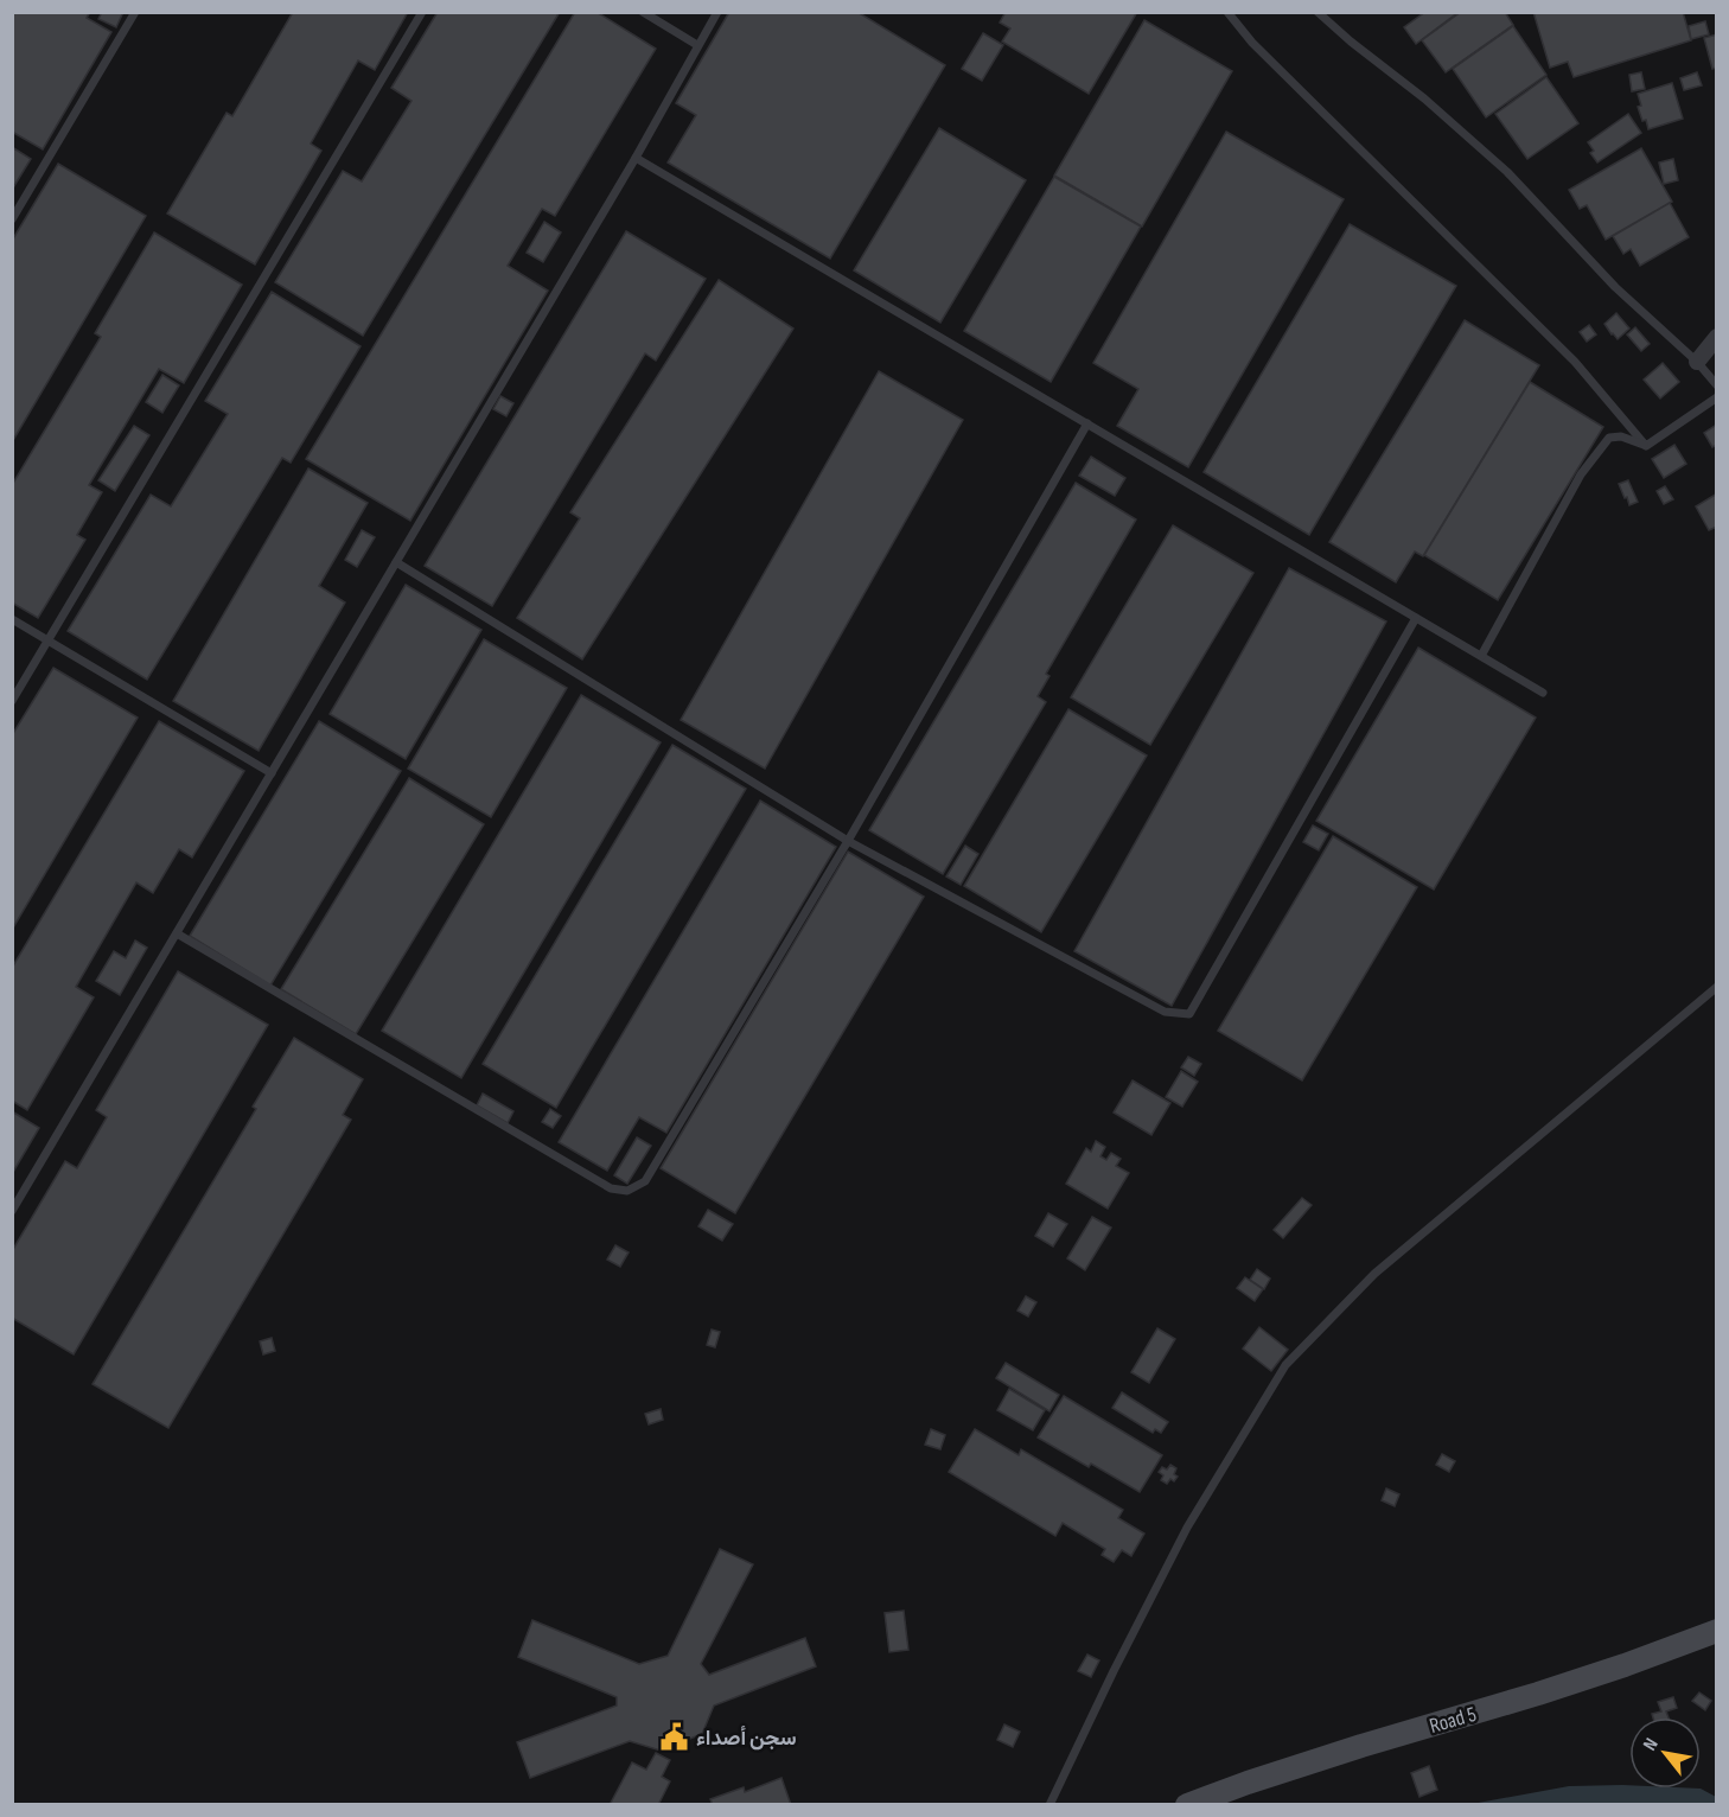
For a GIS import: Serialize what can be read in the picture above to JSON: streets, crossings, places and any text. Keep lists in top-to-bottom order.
{
  "streets": {
    "main road": ["Road 5"]
  },
  "places": {
    "public building": ["سجن أصداء"]
  },
  "north": "top left"
}
